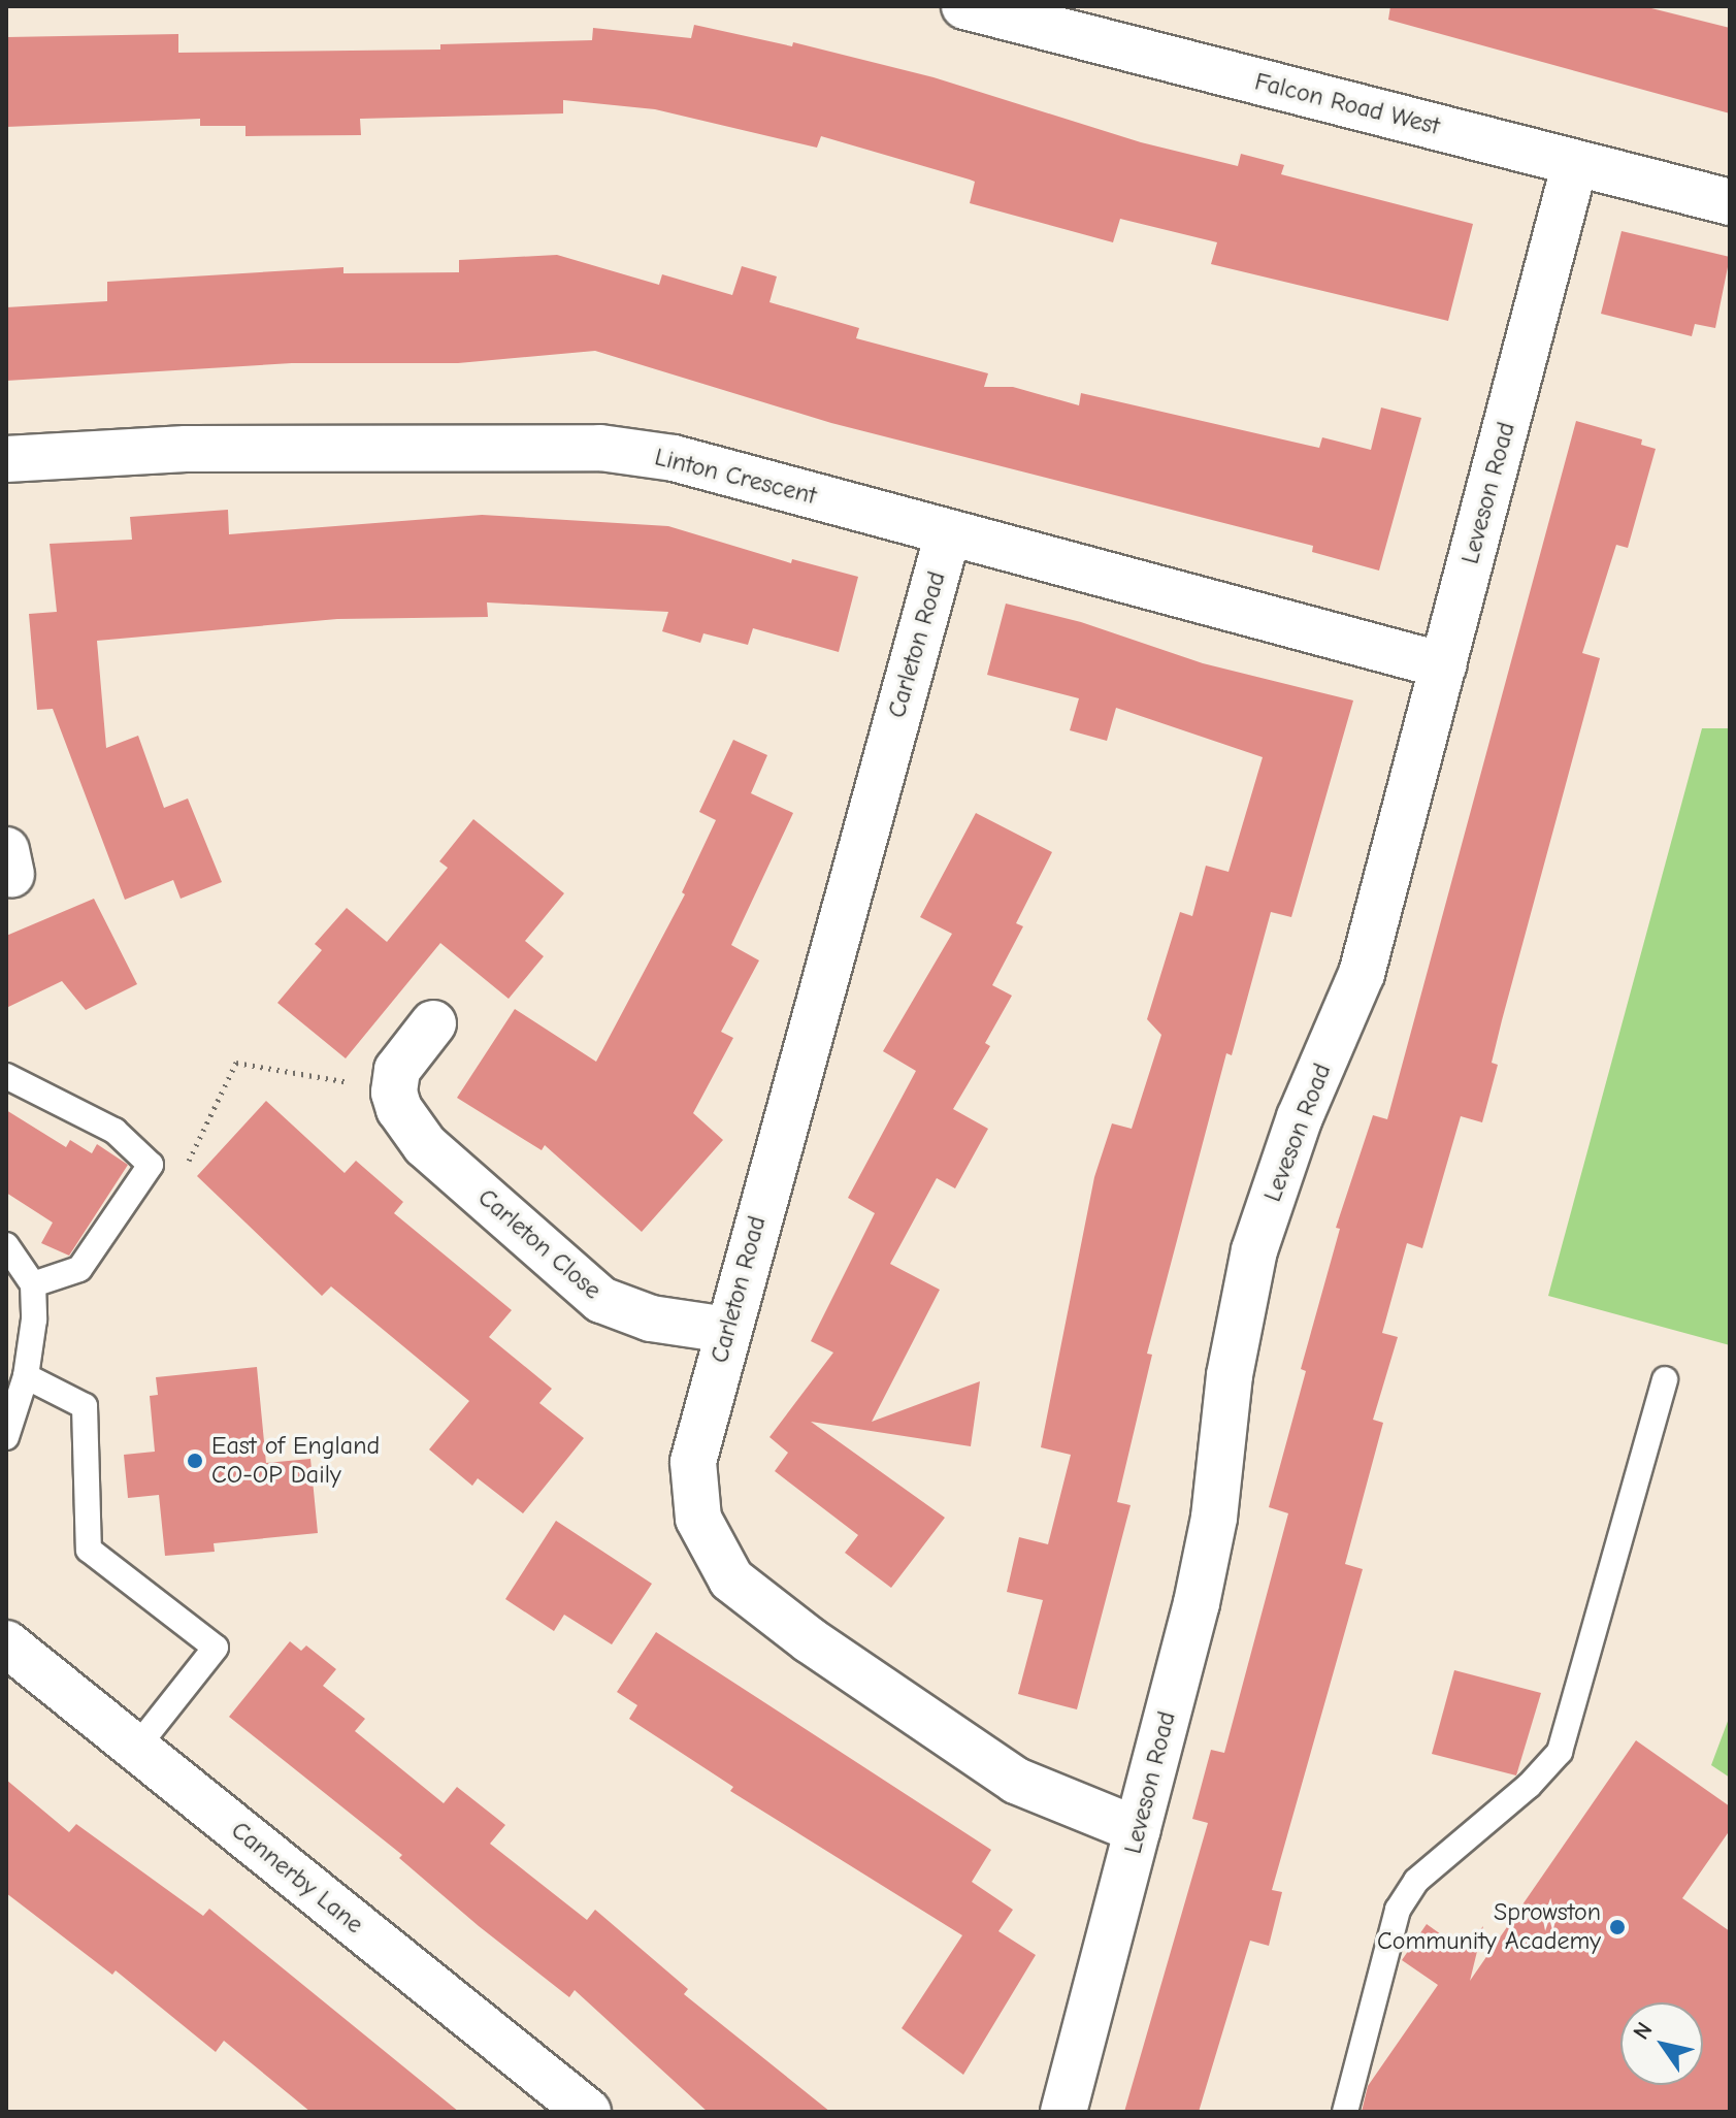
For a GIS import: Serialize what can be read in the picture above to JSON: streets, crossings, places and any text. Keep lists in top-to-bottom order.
{
  "streets": {
    "street": [
      "Falcon Road West",
      "Linton Crescent",
      "Leveson Road",
      "Carleton Road",
      "Carleton Close",
      "Cannerby Lane"
    ]
  },
  "crossings": [
    ["Falcon Road West", "Leveson Road"],
    ["Linton Crescent", "Leveson Road"],
    ["Linton Crescent", "Carleton Road"],
    ["Leveson Road", "Carleton Road"],
    ["Carleton Road", "Carleton Close"]
  ],
  "places": ["East of England CO-OP Daily", "Sprowston Community Academy"],
  "north": "top left"
}
